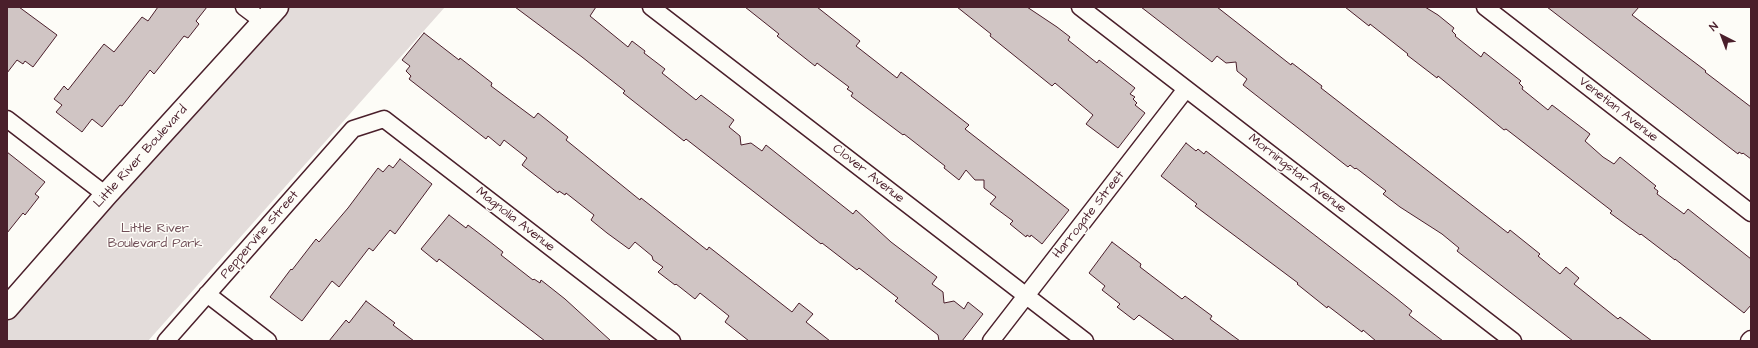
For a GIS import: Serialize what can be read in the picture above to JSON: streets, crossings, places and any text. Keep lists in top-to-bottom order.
{
  "streets": {
    "street": [
      "Venetian Avenue",
      "Little River Boulevard",
      "Clover Avenue",
      "Morningstar Avenue",
      "Harrogate Street",
      "Magnolia Avenue",
      "Peppervine Street"
    ]
  },
  "crossings": [
    ["Clover Avenue", "Harrogate Street"],
    ["Morningstar Avenue", "Harrogate Street"],
    ["Magnolia Avenue", "Peppervine Street"]
  ],
  "parks": ["Little River Boulevard Park"],
  "north": "top left"
}
